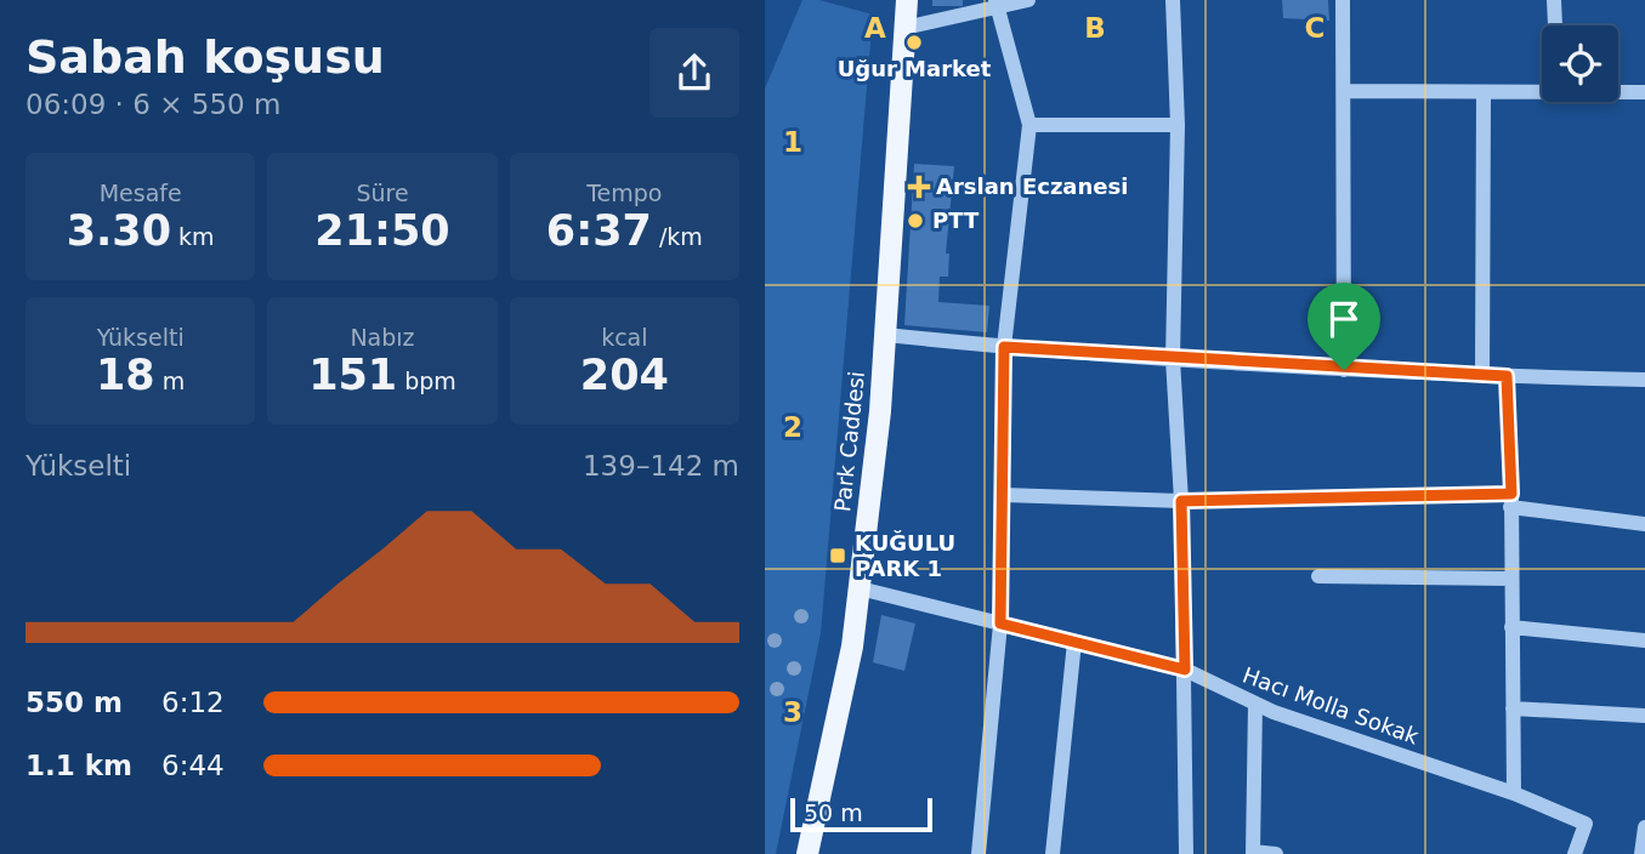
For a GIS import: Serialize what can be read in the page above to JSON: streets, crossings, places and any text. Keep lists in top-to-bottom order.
{
  "streets": {
    "main road": ["Park Caddesi"],
    "street": ["Hacı Molla Sokak"]
  },
  "crossings": [
    ["Park Caddesi", "Hacı Molla Sokak"]
  ],
  "places": {
    "other": ["Uğur Market", "PTT"],
    "health": ["Arslan Eczanesi"],
    "transit": ["KUĞULU PARK 1"]
  },
  "scale_bar": "50 m",
  "page": {
    "heading": ["Sabah koşusu", "06:09 · 6 × 550 m"],
    "stats": [
      ["Mesafe", "3.30 km"],
      ["Süre", "21:50"],
      ["Tempo", "6:37 /km"],
      ["Yükselti", "18 m"],
      ["Nabız", "151 bpm"],
      ["kcal", "204"]
    ],
    "chart": ["Yükselti", "139–142 m"],
    "list": [
      {
        "name": "550 m",
        "note": "6:12"
      },
      {
        "name": "1.1 km",
        "note": "6:44"
      }
    ],
    "scale": "50 m"
  },
  "grid": {
    "columns": ["A", "B", "C"],
    "rows": ["1", "2", "3"]
  }
}
